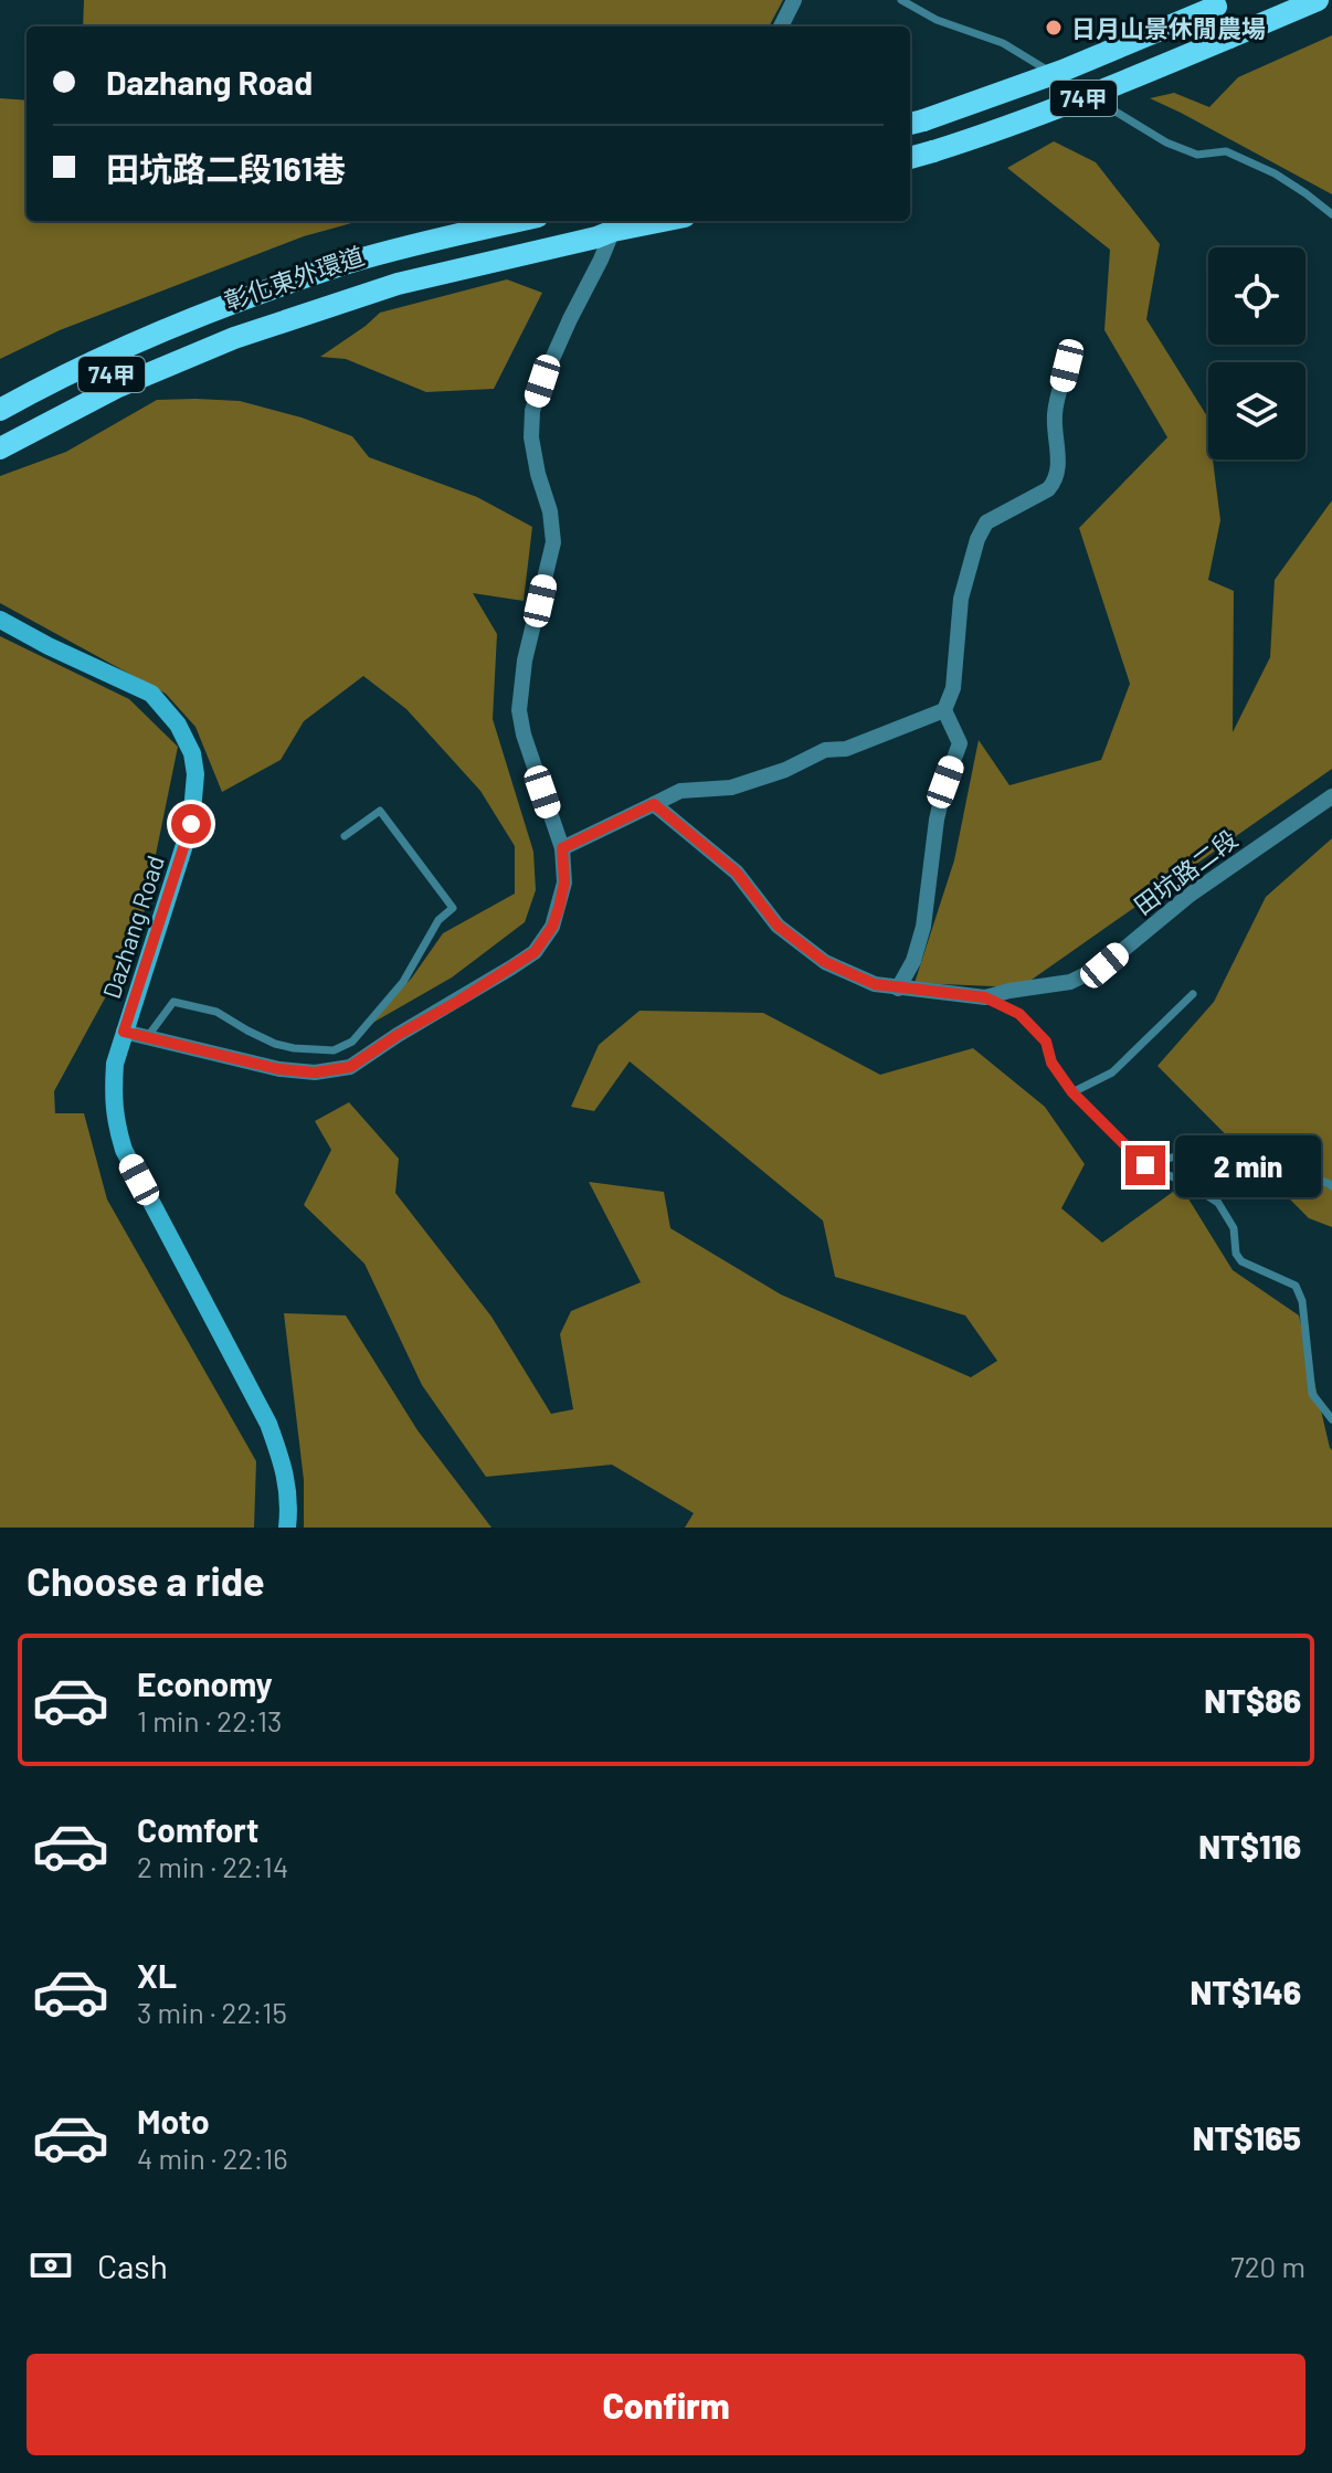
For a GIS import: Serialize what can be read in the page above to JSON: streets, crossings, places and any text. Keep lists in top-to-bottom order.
{
  "streets": {
    "main road": ["74甲", "彰化東外環道", "Dazhang Road"],
    "street": ["田坑路二段"]
  },
  "crossings": [
    ["74甲", "彰化東外環道"]
  ],
  "places": ["日月山景休閒農場"],
  "page": {
    "banner": ["Dazhang Road", "田坑路二段161巷"],
    "bubble": "2 min",
    "heading": "Choose a ride",
    "list": [
      {
        "name": "Economy",
        "note": "1 min · 22:13",
        "value": "NT$86"
      },
      {
        "name": "Comfort",
        "note": "2 min · 22:14",
        "value": "NT$116"
      },
      {
        "name": "XL",
        "note": "3 min · 22:15",
        "value": "NT$146"
      },
      {
        "name": "Moto",
        "note": "4 min · 22:16",
        "value": "NT$165"
      }
    ],
    "pay": ["Cash", "720 m"],
    "buttons": "Confirm"
  }
}
